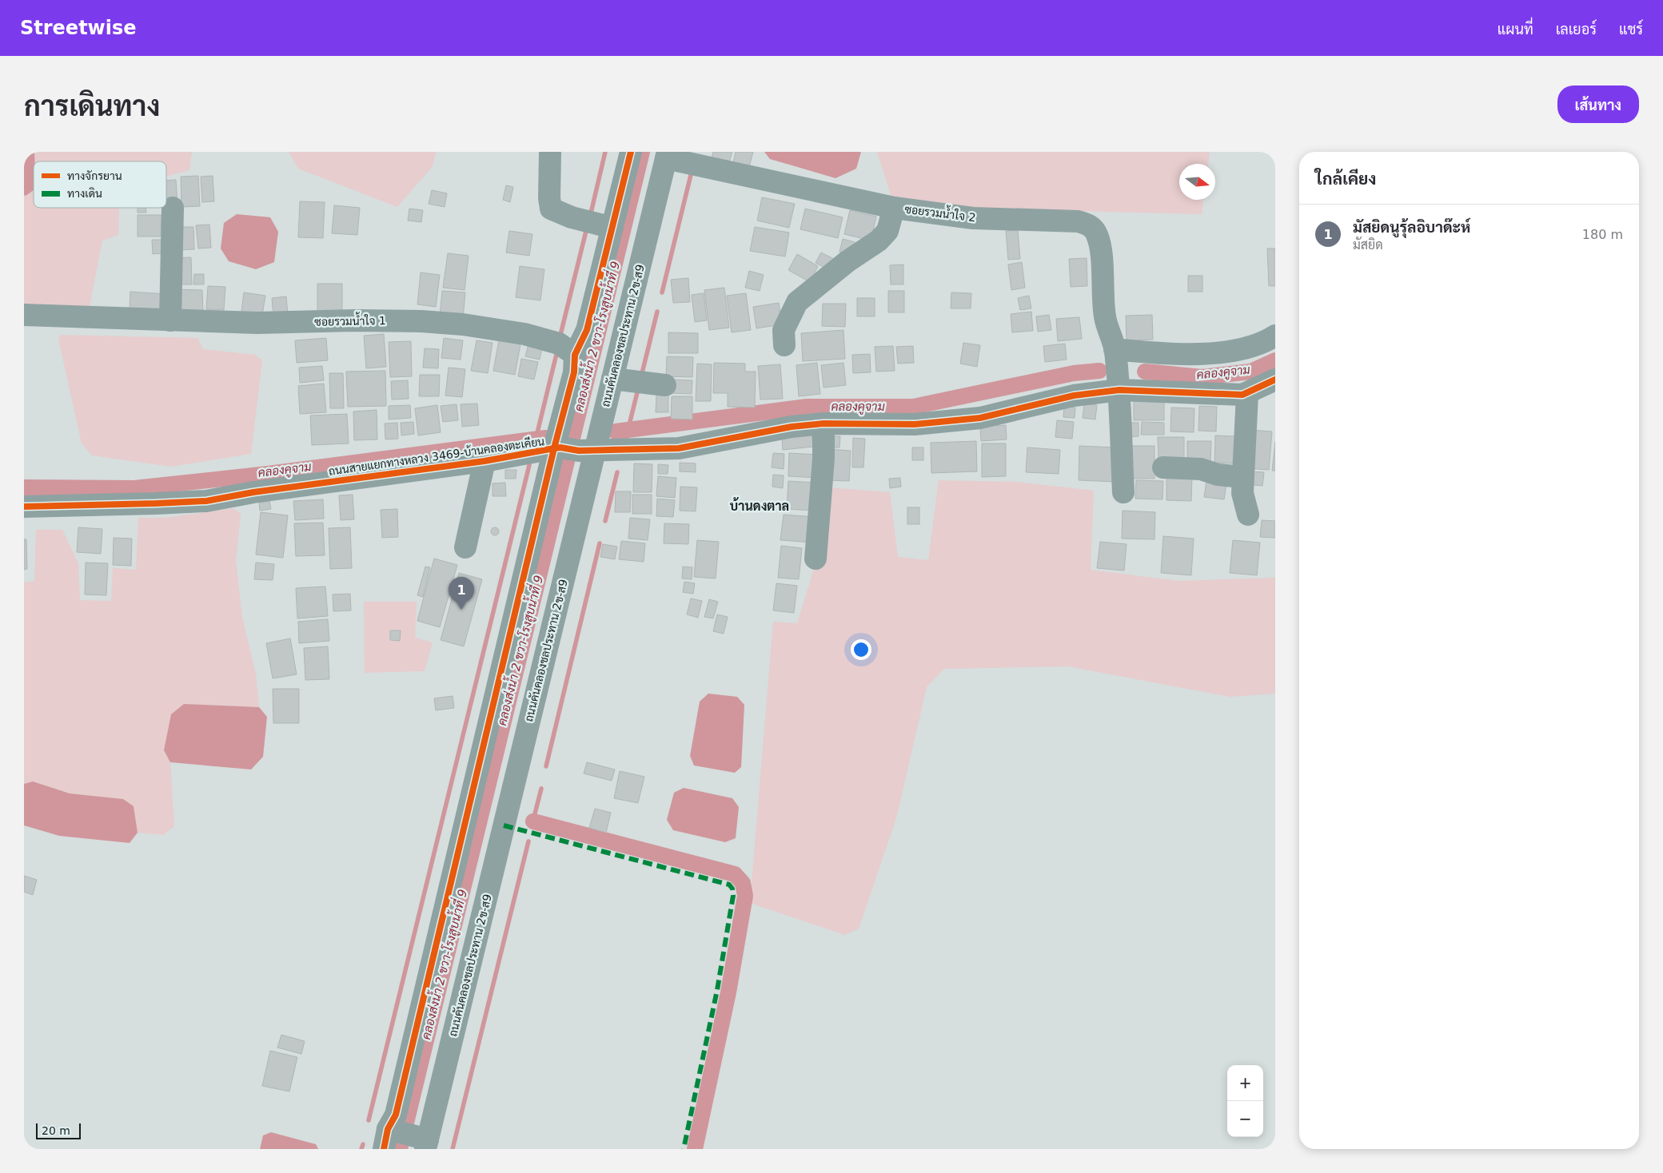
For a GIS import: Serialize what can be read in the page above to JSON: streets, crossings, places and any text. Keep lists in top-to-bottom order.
{
  "streets": {
    "street": [
      "ซอยรวมน้ำใจ 2",
      "ซอยรวมน้ำใจ 1",
      "ถนนคันคลองชลประทาน 2ข-ส9",
      "ถนนสายแยกทางหลวง 3469-บ้านคลองตะเคียน"
    ]
  },
  "crossings": [
    ["ซอยรวมน้ำใจ 2", "ถนนคันคลองชลประทาน 2ข-ส9"],
    ["ซอยรวมน้ำใจ 2", "ถนนสายแยกทางหลวง 3469-บ้านคลองตะเคียน"],
    ["ถนนคันคลองชลประทาน 2ข-ส9", "ถนนสายแยกทางหลวง 3469-บ้านคลองตะเคียน"]
  ],
  "districts": ["บ้านดงตาล"],
  "water": ["คลองส่งน้ำ 2 ขวา-โรงสูบน้ำที่ 9", "คลองคูจาม"],
  "legend": ["ทางจักรยาน", "ทางเดิน"],
  "scale_bar": "20 m",
  "north": "right",
  "page": {
    "header": "Streetwise",
    "nav": ["แผนที่", "เลเยอร์", "แชร์"],
    "buttons": "เส้นทาง",
    "title": "การเดินทาง",
    "heading": "ใกล้เคียง",
    "list": [
      {
        "mark": "1",
        "name": "มัสยิดนูรุ้ลอิบาด๊ะห์",
        "note": "มัสยิด",
        "value": "180 m"
      }
    ],
    "pins": "1",
    "map_buttons": ["+", "−"],
    "scale": "20 m"
  }
}
